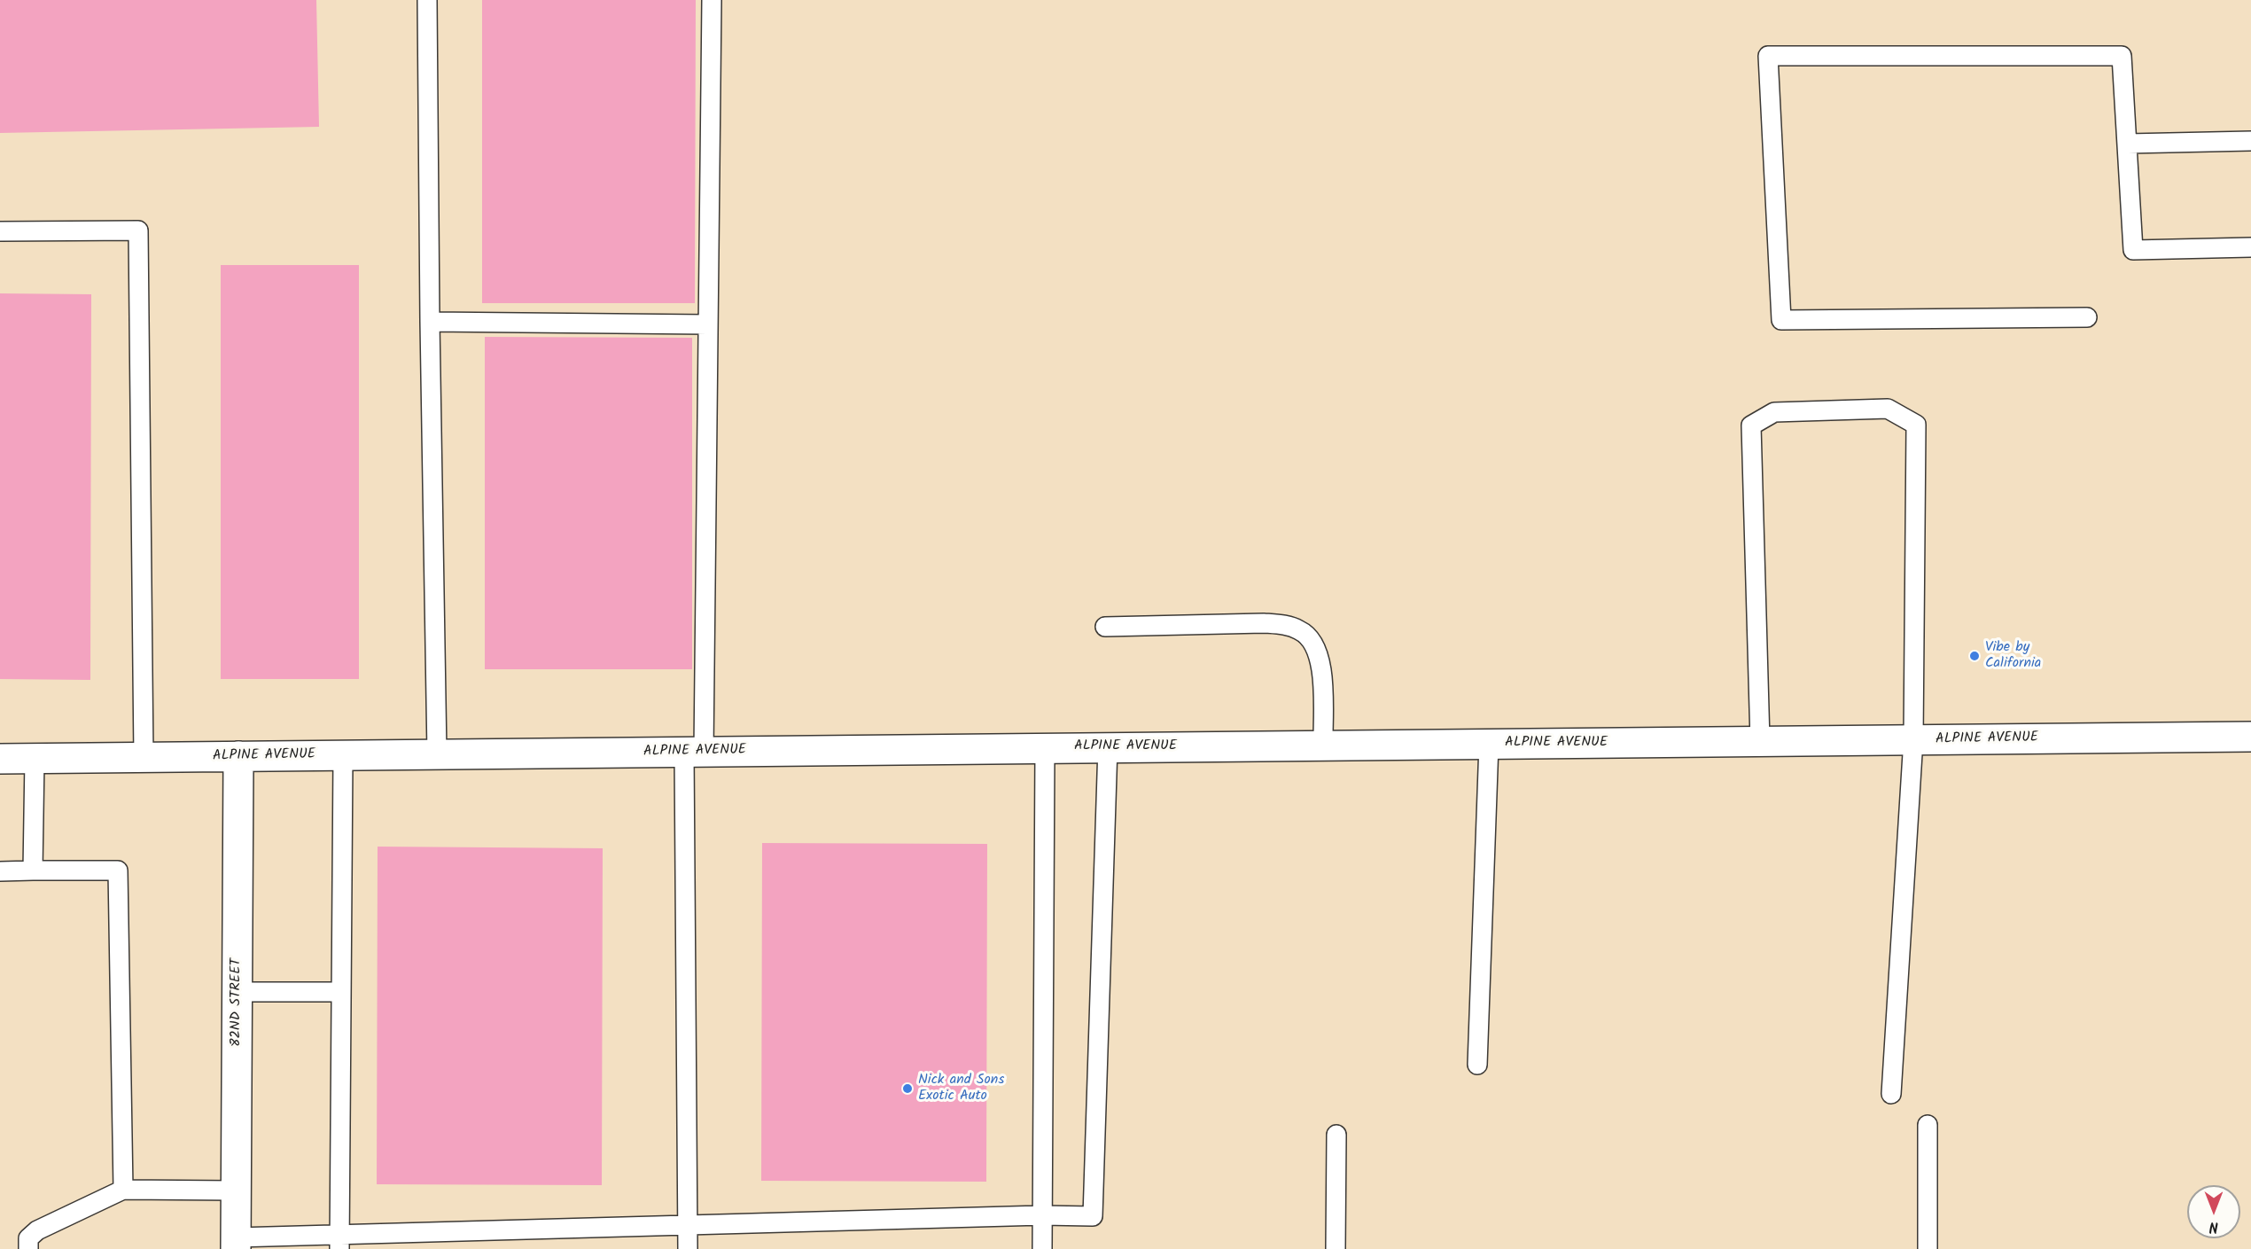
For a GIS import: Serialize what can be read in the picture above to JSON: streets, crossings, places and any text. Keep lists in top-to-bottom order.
{
  "streets": {
    "street": ["ALPINE AVENUE", "82ND STREET"]
  },
  "crossings": [
    ["ALPINE AVENUE", "82ND STREET"]
  ],
  "places": ["Vibe by California", "Nick and Sons Exotic Auto"],
  "north": "bottom"
}
